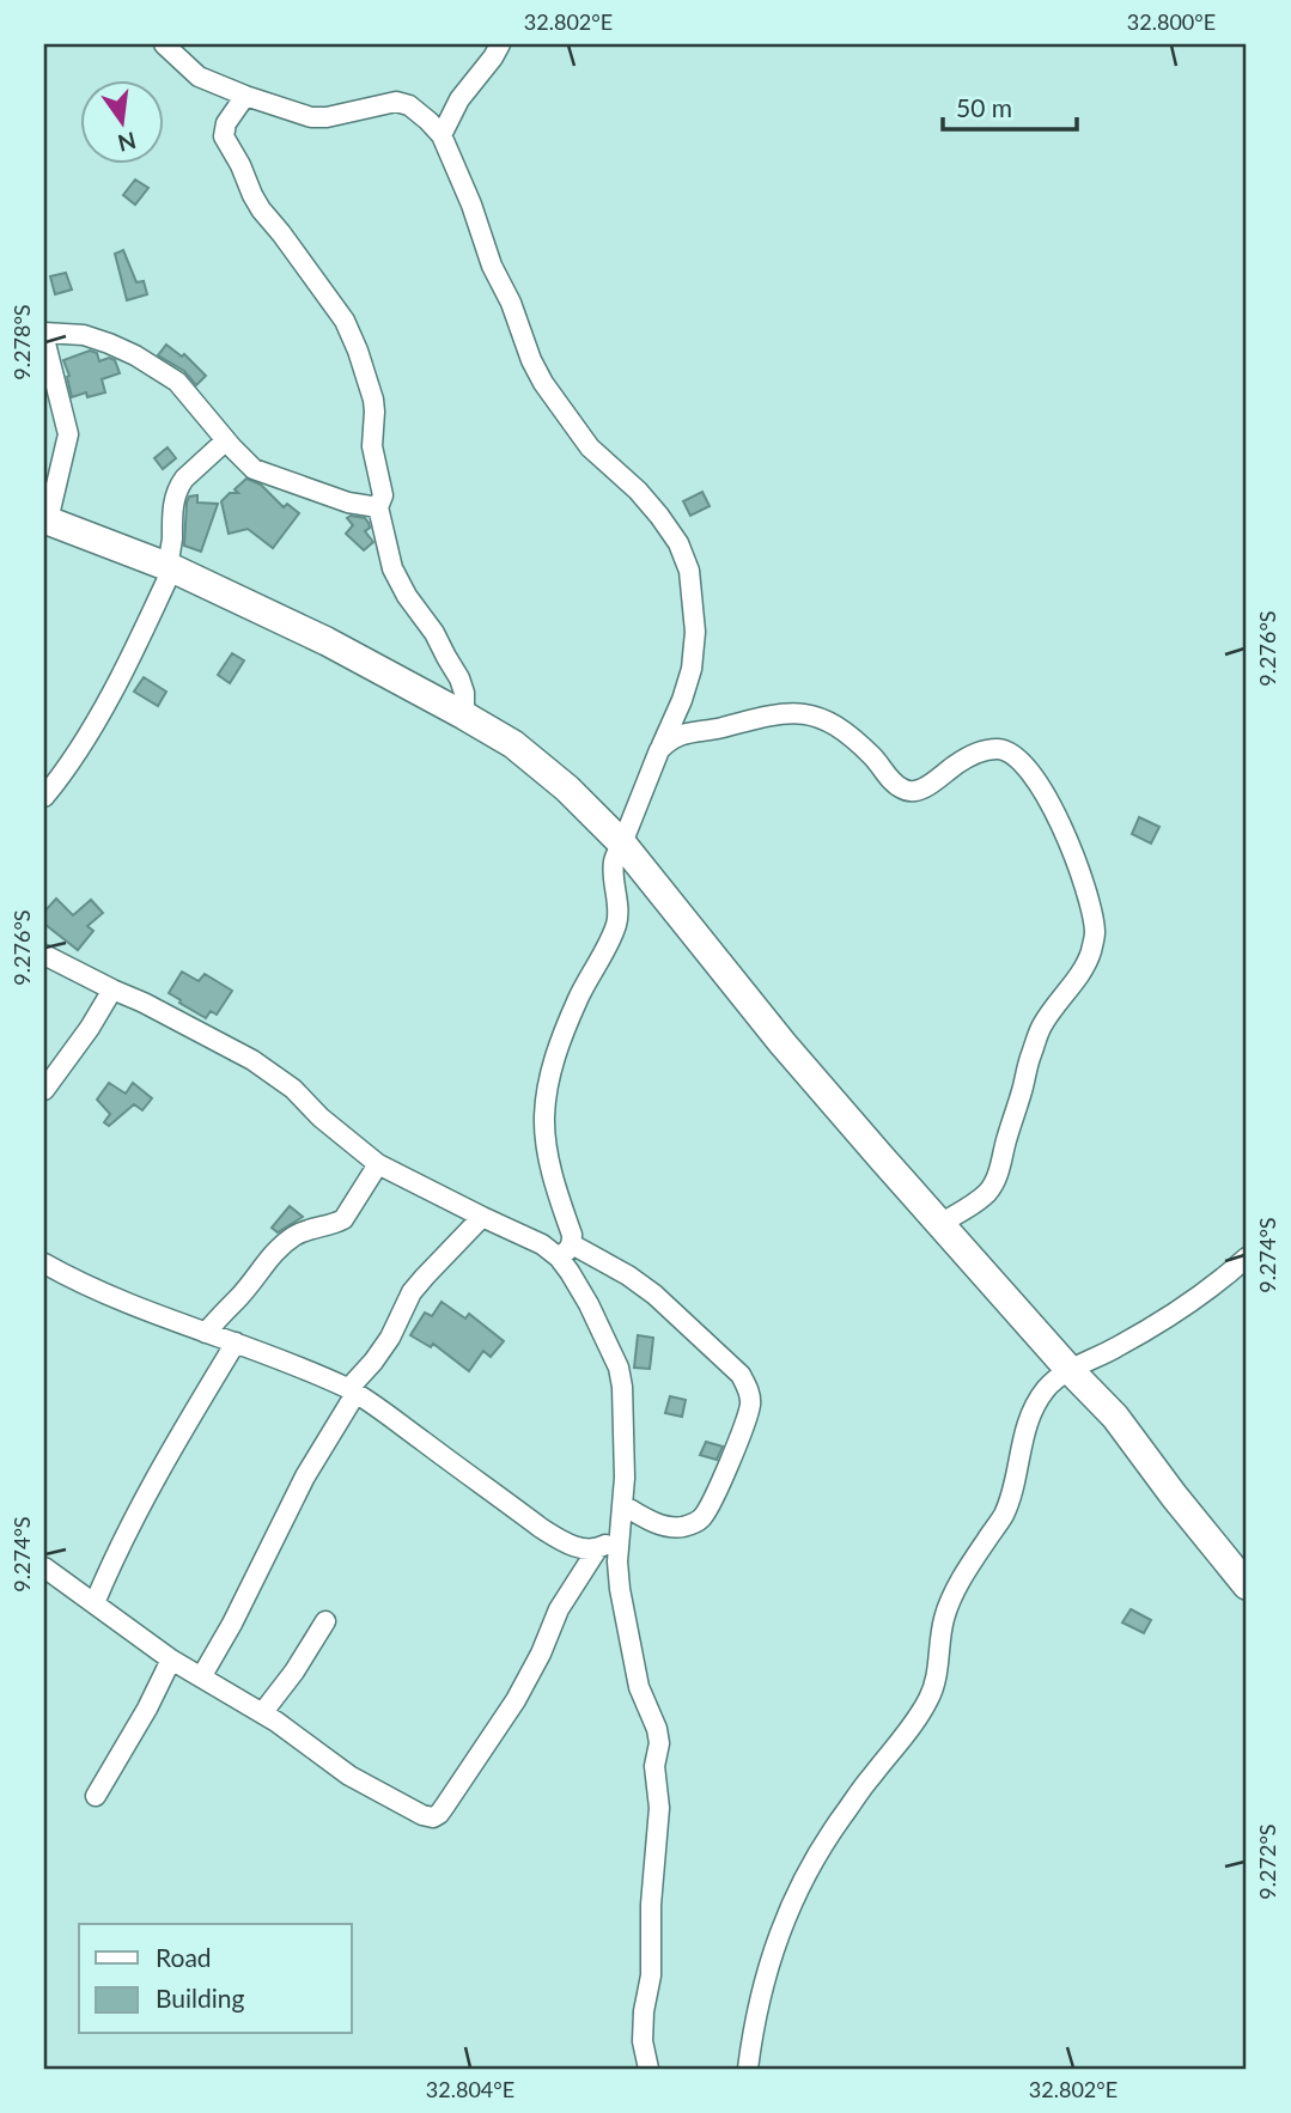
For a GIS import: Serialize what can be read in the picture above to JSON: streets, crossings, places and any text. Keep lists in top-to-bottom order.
{
  "legend": ["Road", "Building"],
  "scale_bar": "50 m",
  "north": "bottom",
  "coordinates": [
    "32.802°E",
    "32.800°E",
    "9.278°S",
    "9.276°S",
    "9.274°S",
    "9.272°S",
    "32.804°E"
  ]
}
